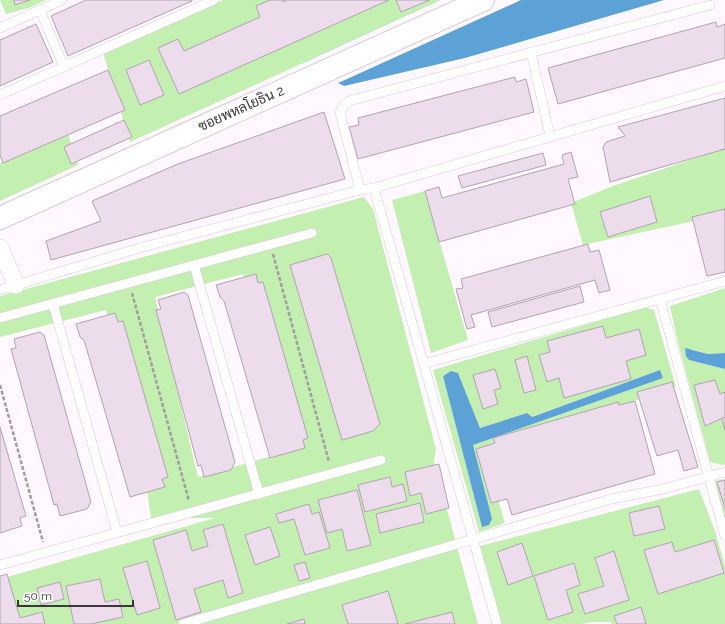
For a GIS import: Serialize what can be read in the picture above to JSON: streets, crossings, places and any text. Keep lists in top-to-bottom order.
{
  "streets": {
    "street": ["ซอยพหลโยธิน 2"]
  },
  "scale_bar": "50 m"
}
